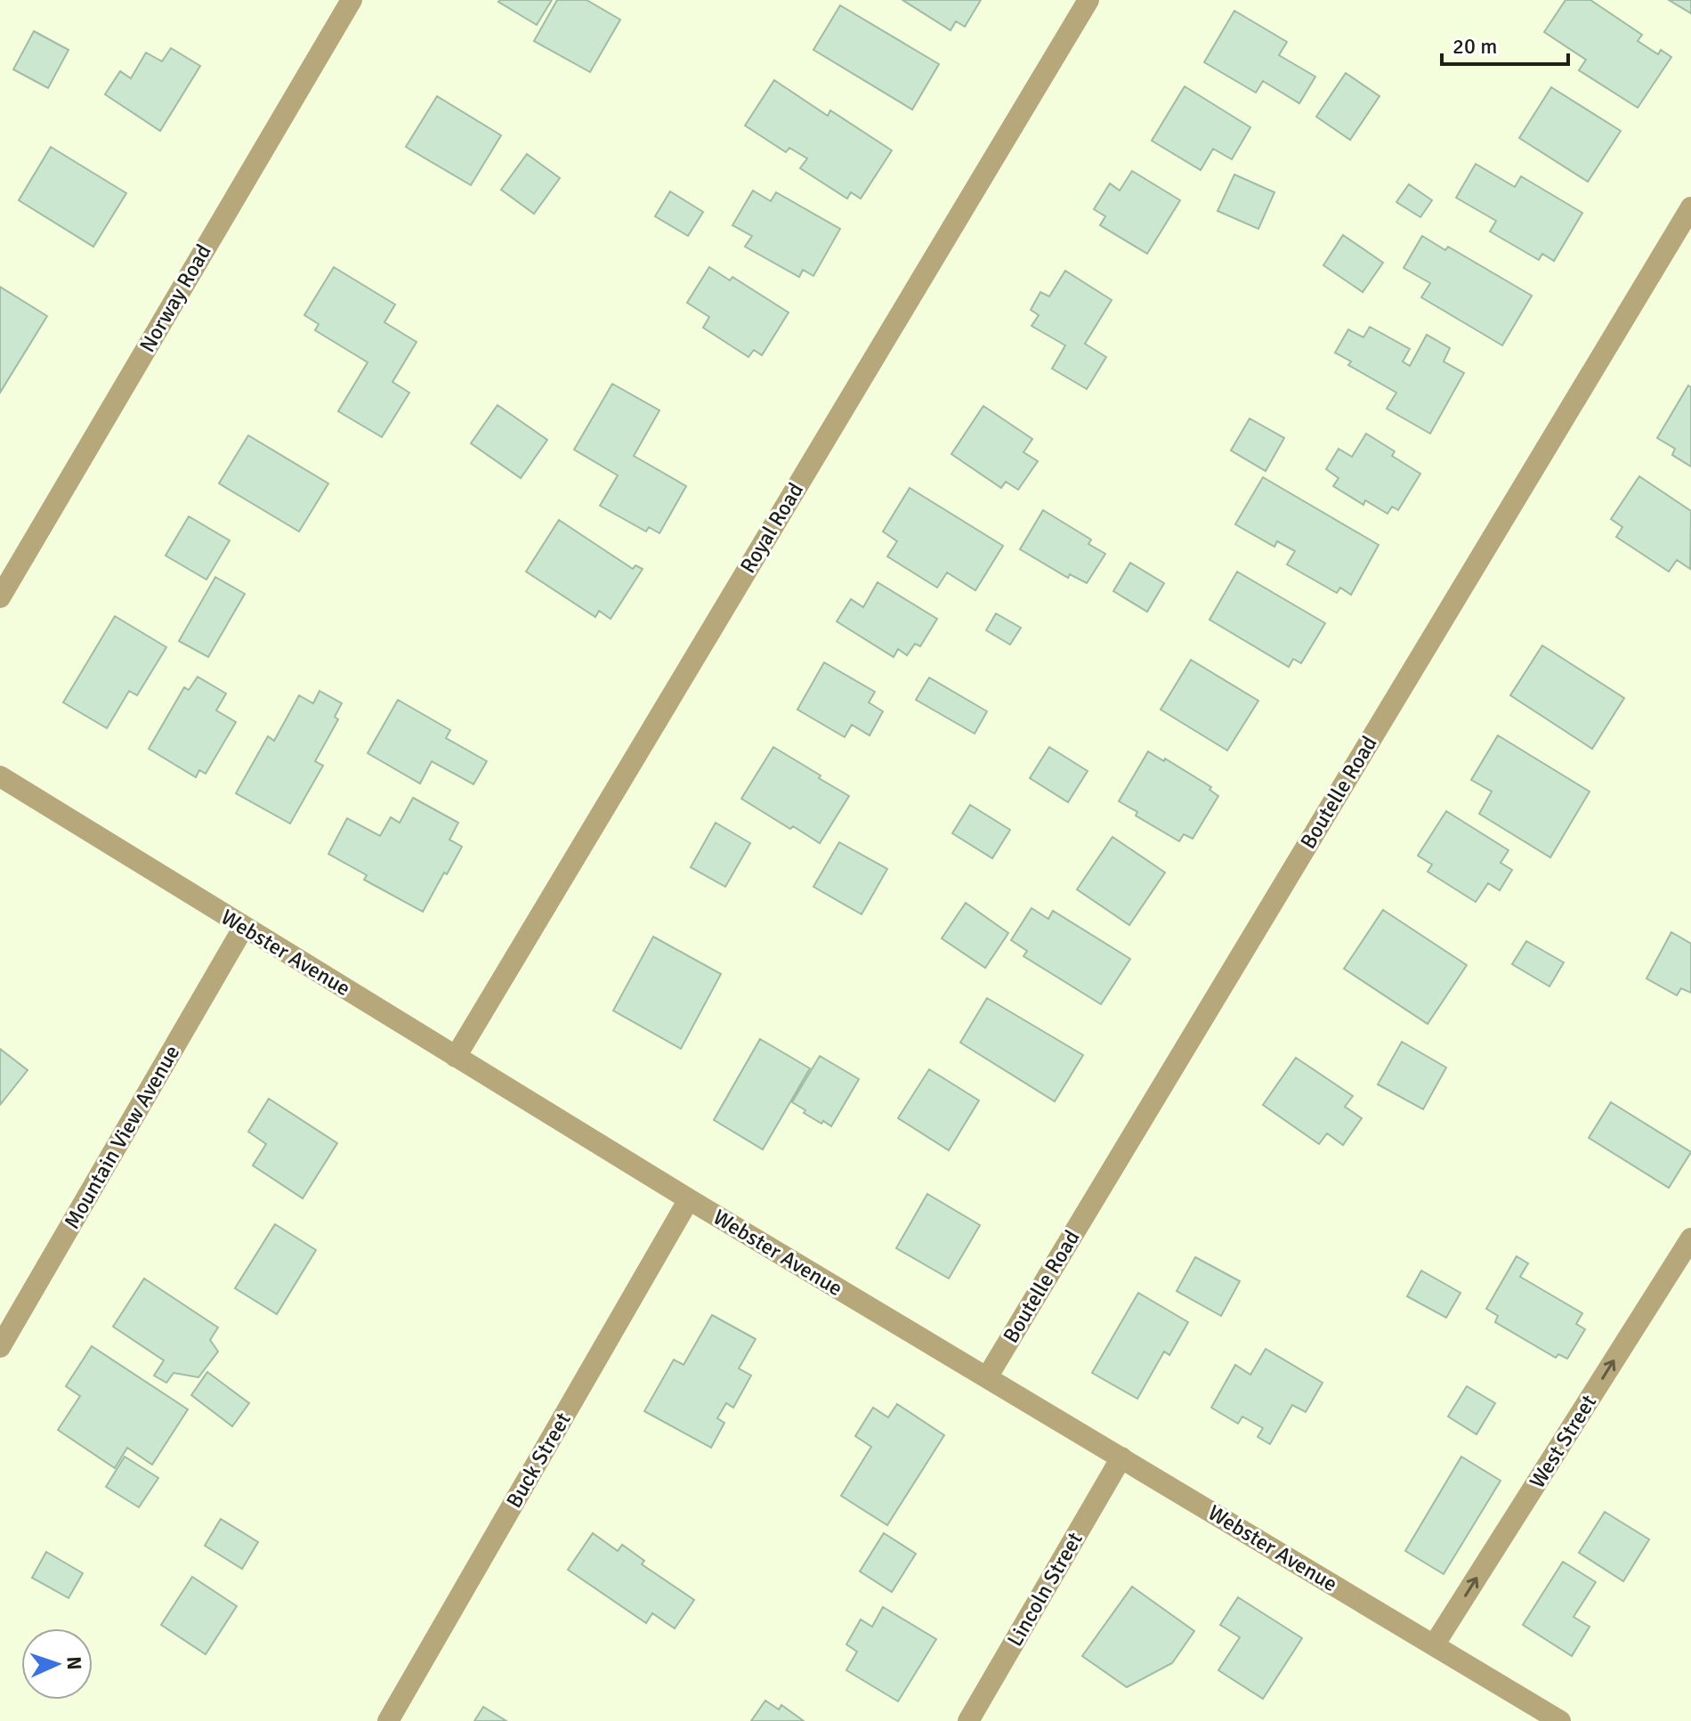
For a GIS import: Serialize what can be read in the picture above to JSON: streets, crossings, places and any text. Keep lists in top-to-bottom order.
{
  "streets": {
    "street": [
      "Norway Road",
      "Royal Road",
      "Boutelle Road",
      "Webster Avenue",
      "Mountain View Avenue",
      "West Street",
      "Buck Street",
      "Lincoln Street"
    ]
  },
  "crossings": [
    ["Royal Road", "Webster Avenue"],
    ["Boutelle Road", "Webster Avenue"],
    ["Webster Avenue", "Mountain View Avenue"],
    ["Webster Avenue", "West Street"],
    ["Webster Avenue", "Buck Street"],
    ["Webster Avenue", "Lincoln Street"]
  ],
  "one_way": ["West Street"],
  "scale_bar": "20 m",
  "north": "right"
}
